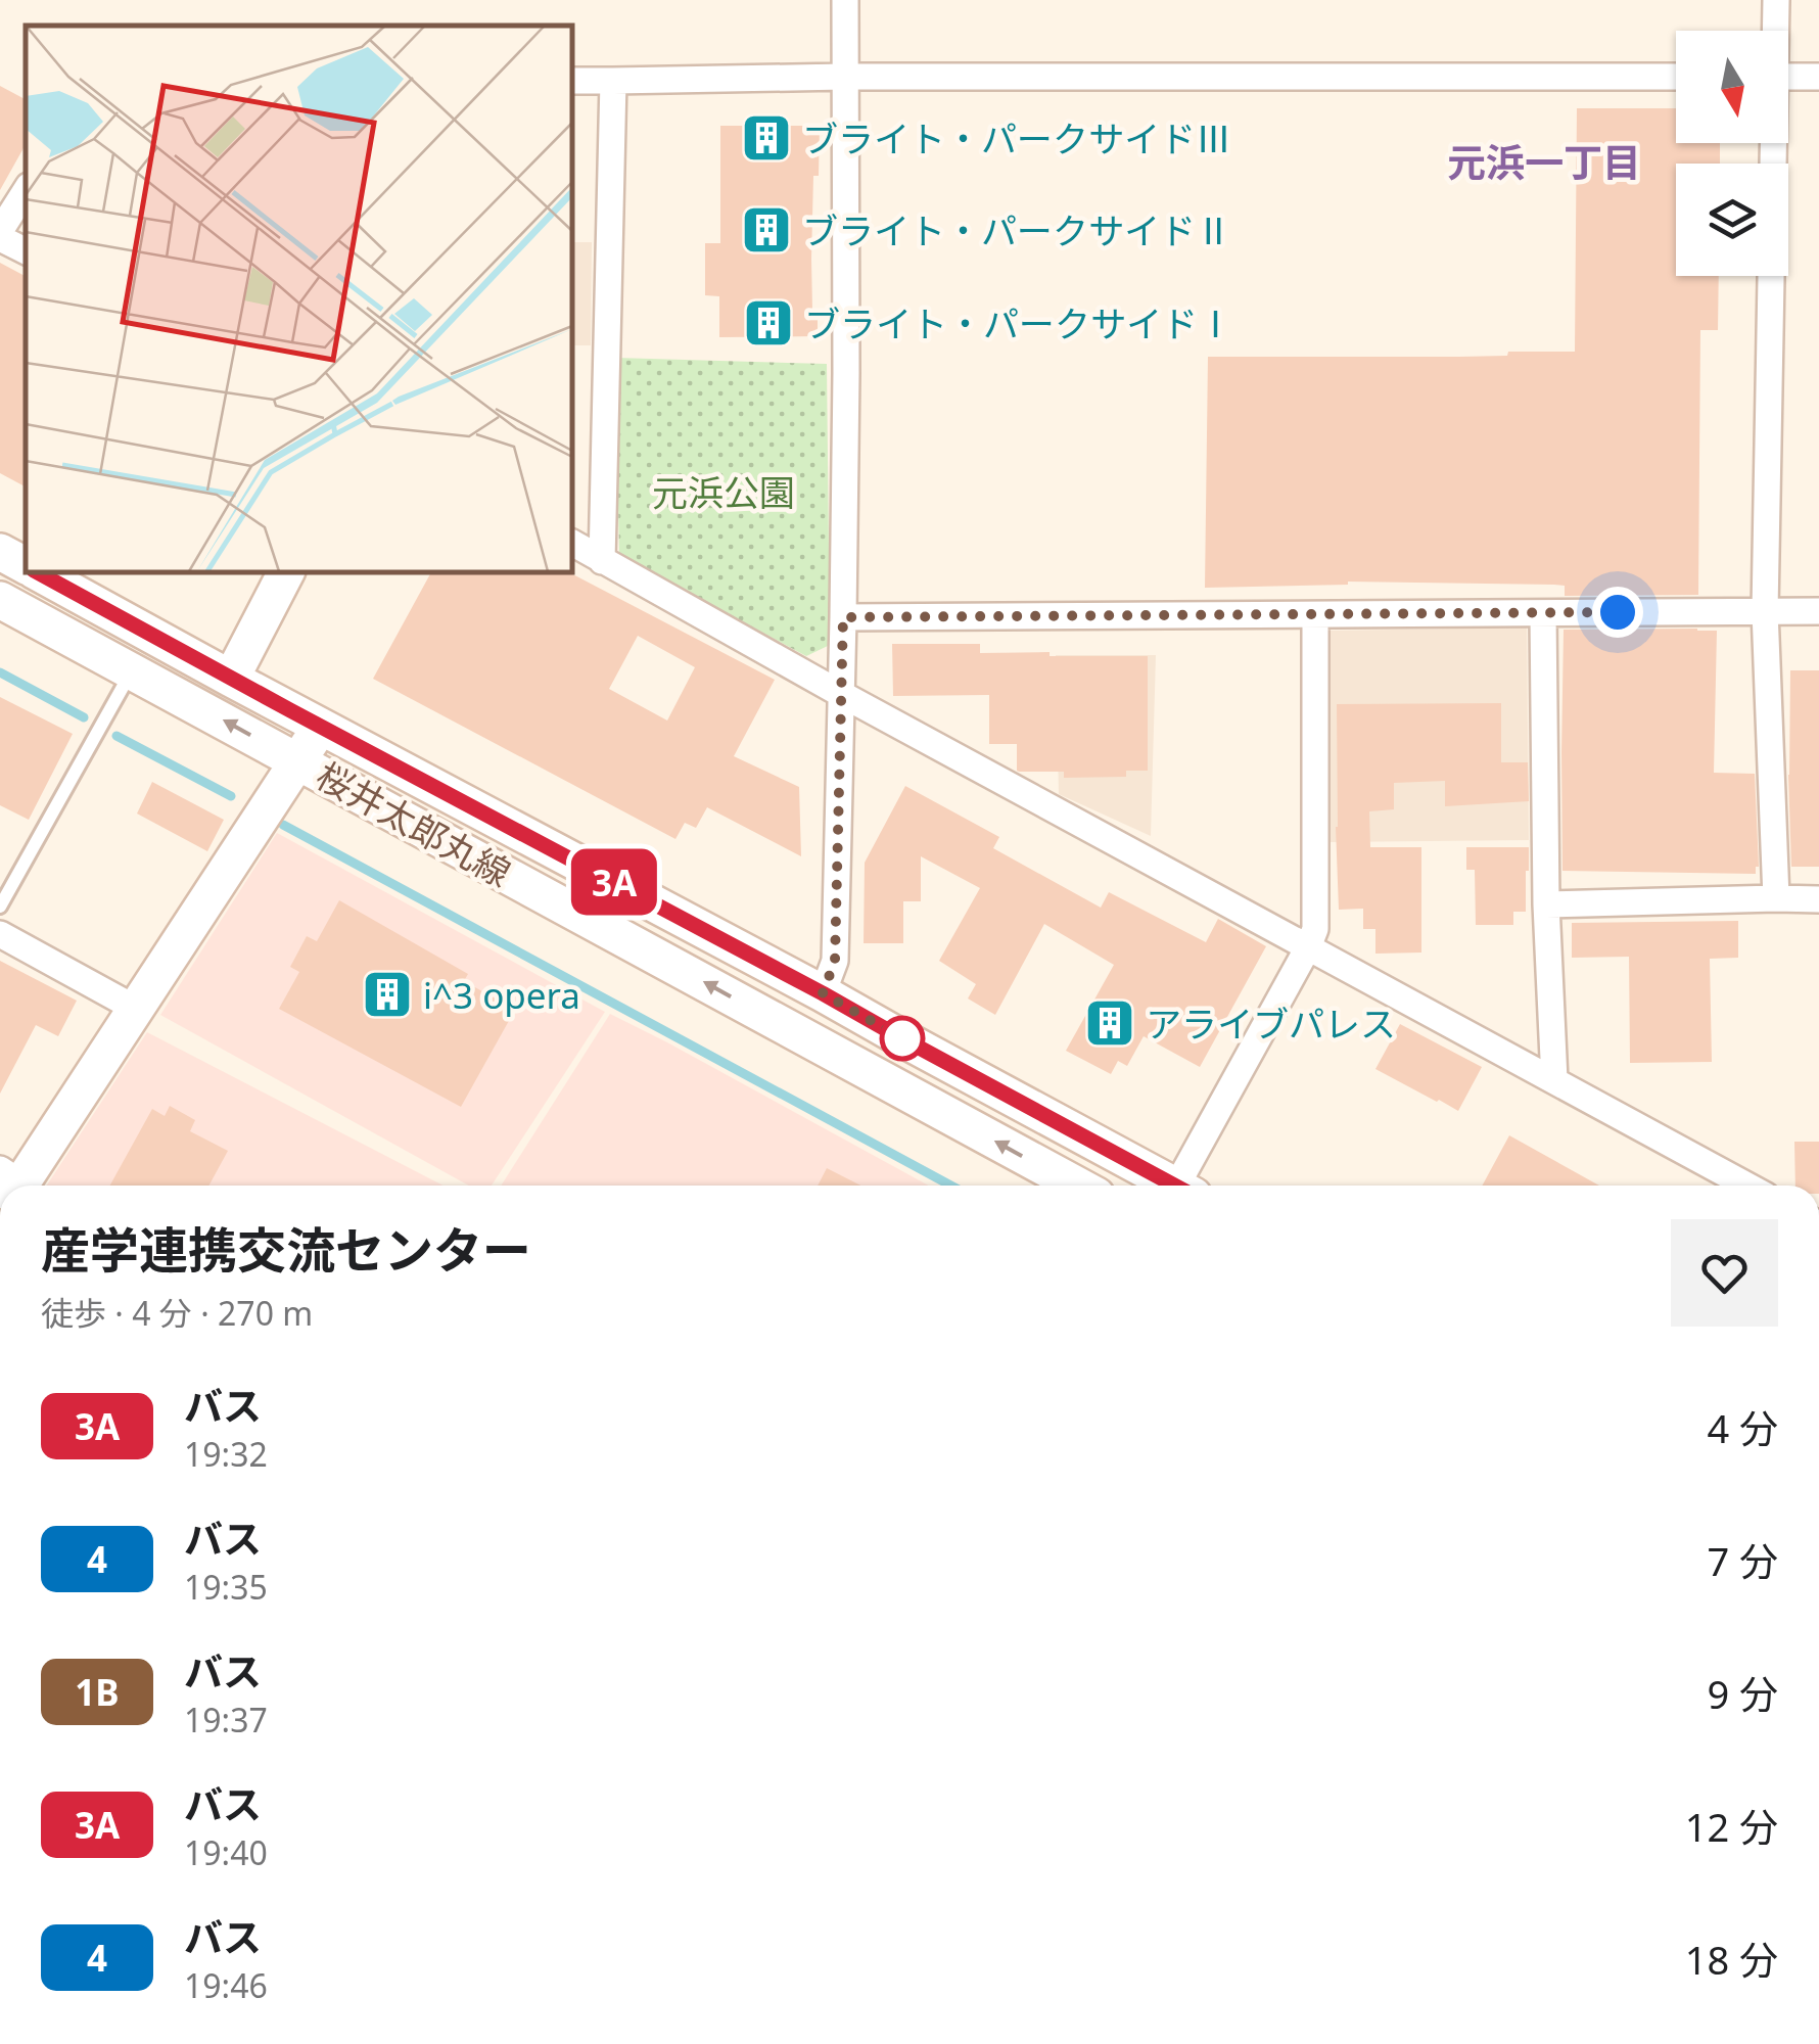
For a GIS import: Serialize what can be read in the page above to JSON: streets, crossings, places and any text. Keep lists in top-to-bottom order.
{
  "streets": {
    "main road": ["桜井太郎丸線"]
  },
  "districts": ["元浜一丁目"],
  "parks": ["元浜公園"],
  "places": {
    "building": [
      "ブライト・パークサイドⅢ",
      "ブライト・パークサイドⅡ",
      "ブライト・パークサイドⅠ",
      "i^3 opera",
      "アライブパレス"
    ]
  },
  "lines": ["bus line 3A"],
  "north": "bottom",
  "page": {
    "on_map": "3A",
    "heading": ["産学連携交流センター", "徒歩 · 4 分 · 270 m"],
    "list": [
      {
        "mark": "3A",
        "name": "バス",
        "note": "19:32",
        "value": "4 分"
      },
      {
        "mark": "4",
        "name": "バス",
        "note": "19:35",
        "value": "7 分"
      },
      {
        "mark": "1B",
        "name": "バス",
        "note": "19:37",
        "value": "9 分"
      },
      {
        "mark": "3A",
        "name": "バス",
        "note": "19:40",
        "value": "12 分"
      },
      {
        "mark": "4",
        "name": "バス",
        "note": "19:46",
        "value": "18 分"
      }
    ]
  }
}
